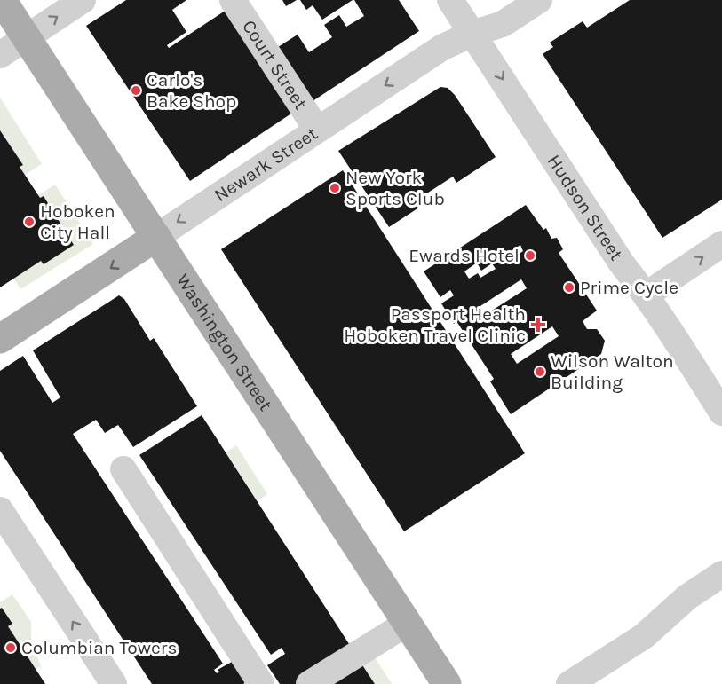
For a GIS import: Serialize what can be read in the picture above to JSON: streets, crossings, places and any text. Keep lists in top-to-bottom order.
{
  "streets": {
    "main road": ["Newark Street", "Washington Street"],
    "street": ["Court Street", "Hudson Street"]
  },
  "crossings": [
    ["Court Street", "Newark Street"],
    ["Newark Street", "Hudson Street"],
    ["Newark Street", "Washington Street"]
  ],
  "one_way": ["Newark Street", "Hudson Street"],
  "places": {
    "other": [
      "Carlo's Bake Shop",
      "New York Sports Club",
      "Hoboken City Hall",
      "Ewards Hotel",
      "Prime Cycle",
      "Wilson Walton Building",
      "Columbian Towers"
    ],
    "health": ["Passport Health Hoboken Travel Clinic"]
  }
}
